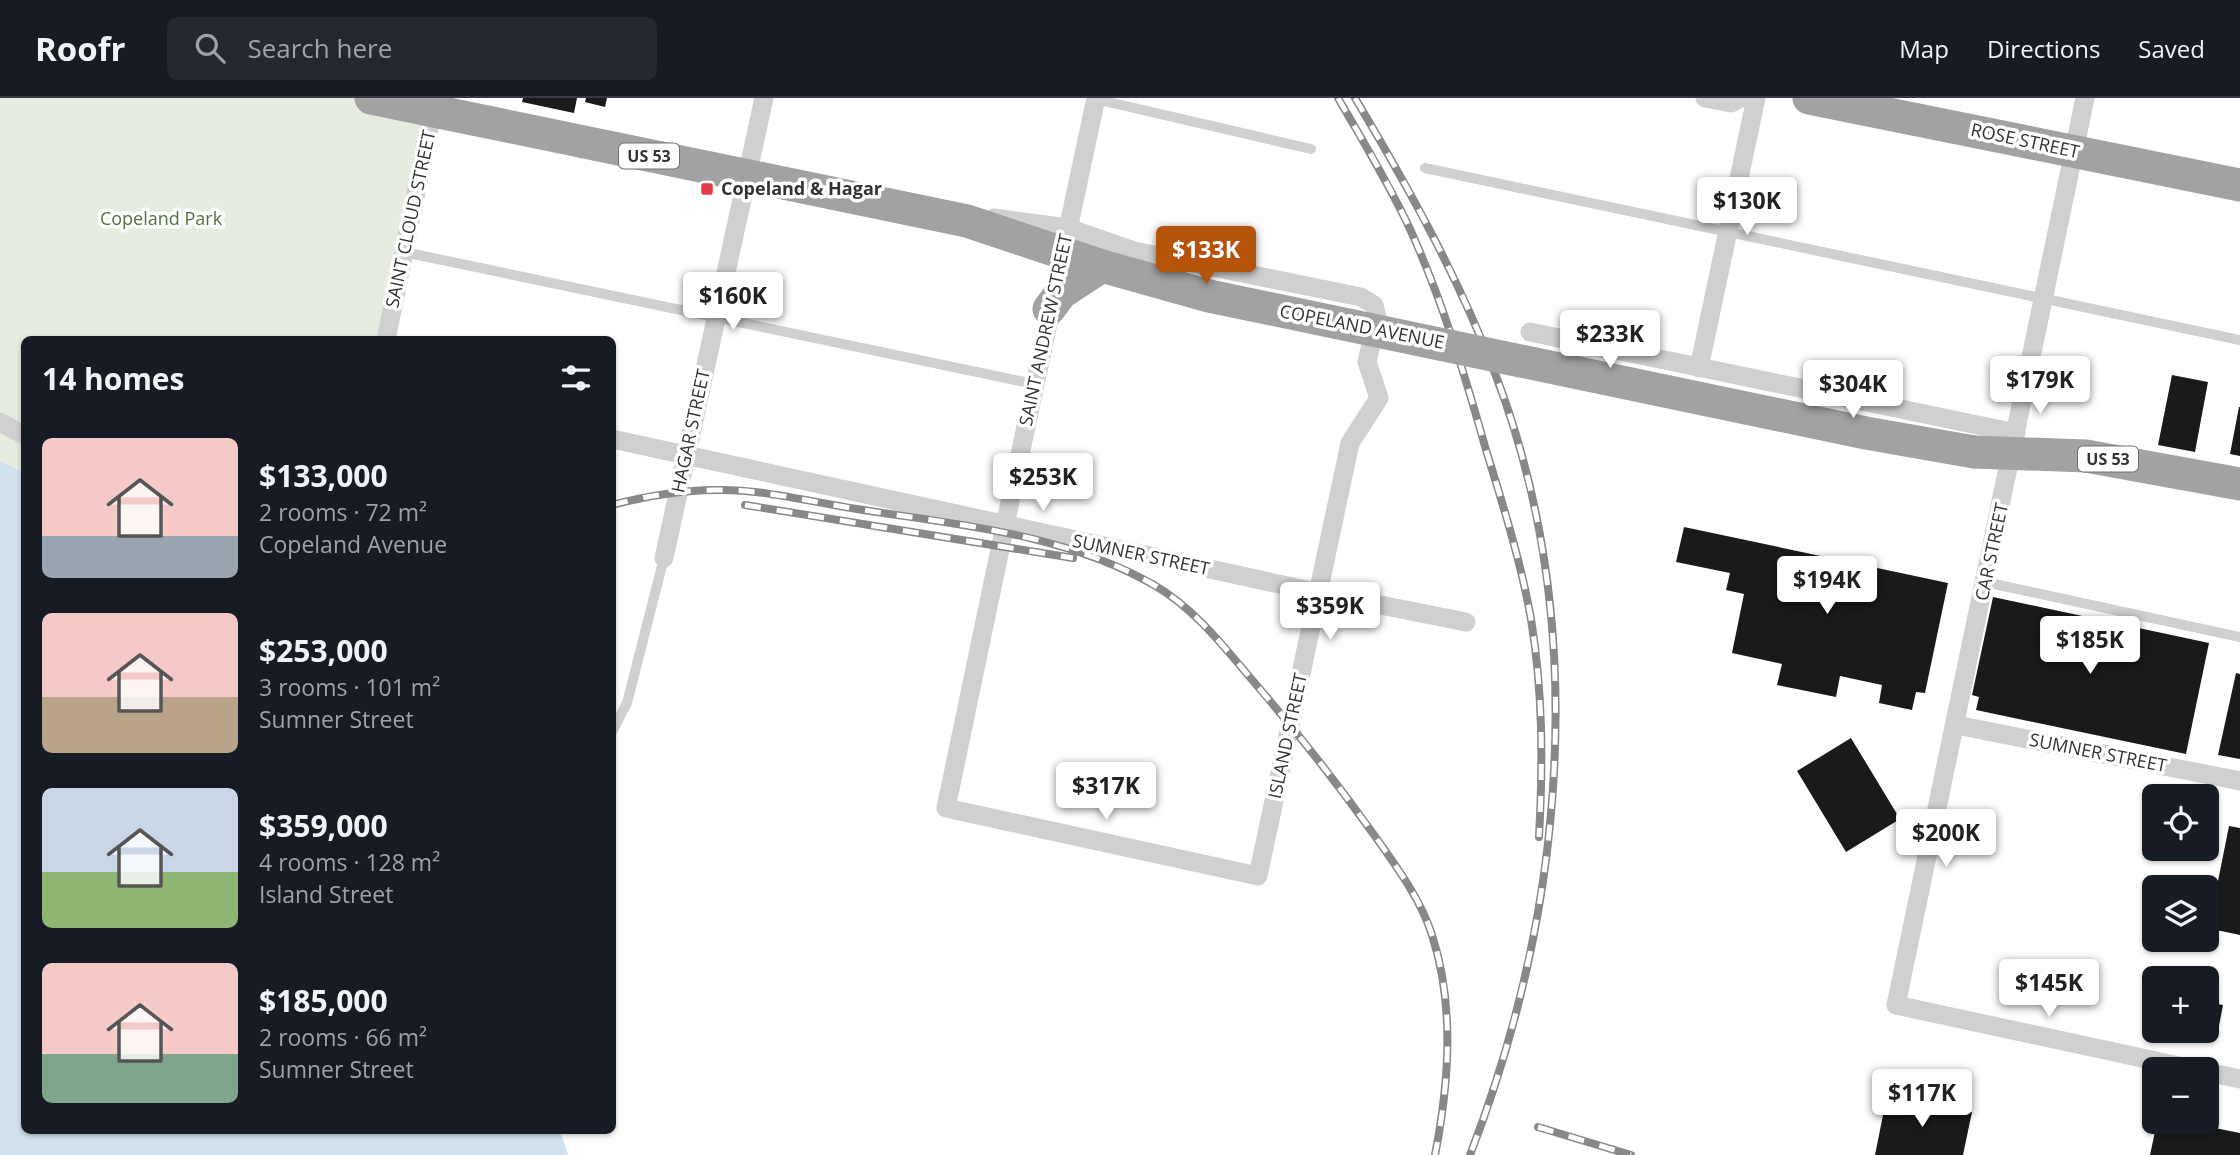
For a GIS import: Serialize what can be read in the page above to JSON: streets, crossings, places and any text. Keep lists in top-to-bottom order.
{
  "streets": {
    "highway": ["ROSE STREET", "US 53", "COPELAND AVENUE"],
    "street": [
      "SAINT CLOUD STREET",
      "SAINT ANDREW STREET",
      "HAGAR STREET",
      "CAR STREET",
      "SUMNER STREET",
      "ISLAND STREET"
    ]
  },
  "crossings": [
    ["ROSE STREET", "CAR STREET"],
    ["SAINT CLOUD STREET", "COPELAND AVENUE"],
    ["COPELAND AVENUE", "SAINT ANDREW STREET"],
    ["COPELAND AVENUE", "HAGAR STREET"],
    ["COPELAND AVENUE", "CAR STREET"],
    ["COPELAND AVENUE", "ISLAND STREET"],
    ["SAINT ANDREW STREET", "SUMNER STREET"],
    ["SAINT ANDREW STREET", "ISLAND STREET"],
    ["HAGAR STREET", "SUMNER STREET"],
    ["CAR STREET", "SUMNER STREET"],
    ["SUMNER STREET", "ISLAND STREET"]
  ],
  "parks": ["Copeland Park"],
  "places": {
    "transit": ["Copeland & Hagar"]
  },
  "page": {
    "header": "Roofr",
    "search": "Search here",
    "nav": ["Map", "Directions", "Saved"],
    "price": [
      "$130K",
      "$133K",
      "$160K",
      "$233K",
      "$179K",
      "$304K",
      "$253K",
      "$194K",
      "$359K",
      "$185K",
      "$317K",
      "$200K",
      "$145K",
      "$117K"
    ],
    "heading": "14 homes",
    "list": [
      {
        "name": "$133,000",
        "note": "2 rooms · 72 m² · Copeland Avenue"
      },
      {
        "name": "$253,000",
        "note": "3 rooms · 101 m² · Sumner Street"
      },
      {
        "name": "$359,000",
        "note": "4 rooms · 128 m² · Island Street"
      },
      {
        "name": "$185,000",
        "note": "2 rooms · 66 m² · Sumner Street"
      }
    ],
    "map_buttons": ["+", "−"]
  }
}
